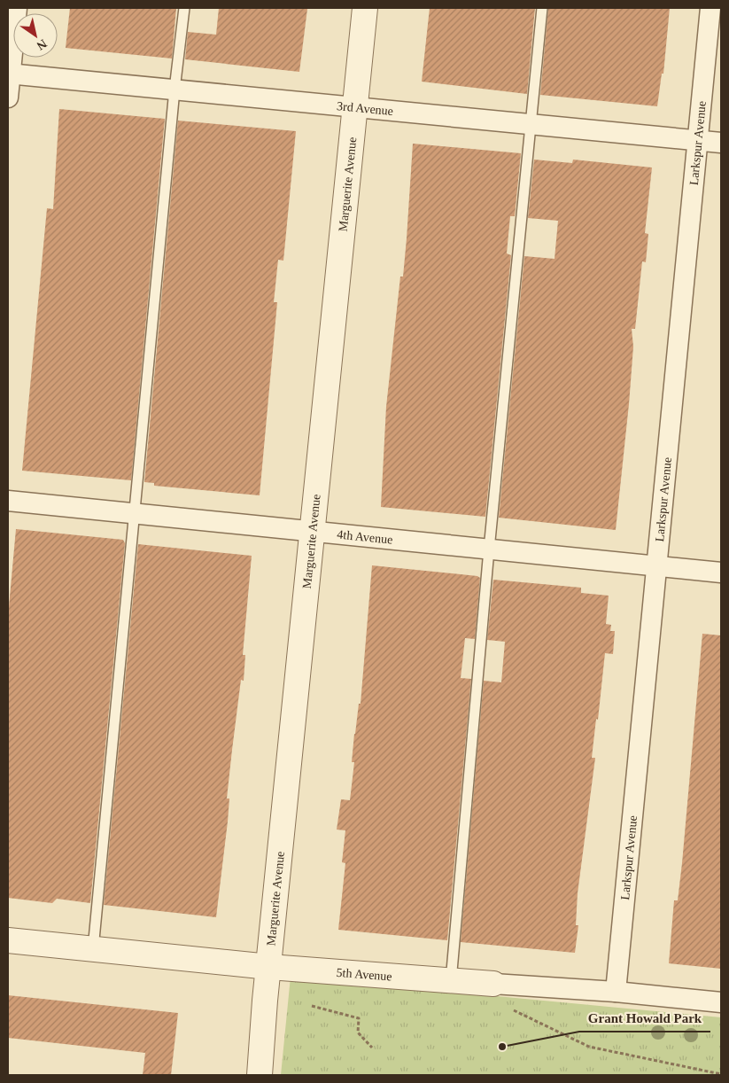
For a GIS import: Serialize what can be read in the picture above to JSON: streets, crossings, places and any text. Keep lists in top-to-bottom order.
{
  "streets": {
    "street": [
      "3rd Avenue",
      "Larkspur Avenue",
      "Marguerite Avenue",
      "4th Avenue",
      "5th Avenue"
    ]
  },
  "crossings": [
    ["3rd Avenue", "Larkspur Avenue"],
    ["3rd Avenue", "Marguerite Avenue"],
    ["Larkspur Avenue", "4th Avenue"],
    ["Larkspur Avenue", "5th Avenue"],
    ["Marguerite Avenue", "4th Avenue"],
    ["Marguerite Avenue", "5th Avenue"]
  ],
  "places": ["Grant Howald Park"],
  "north": "bottom right"
}
